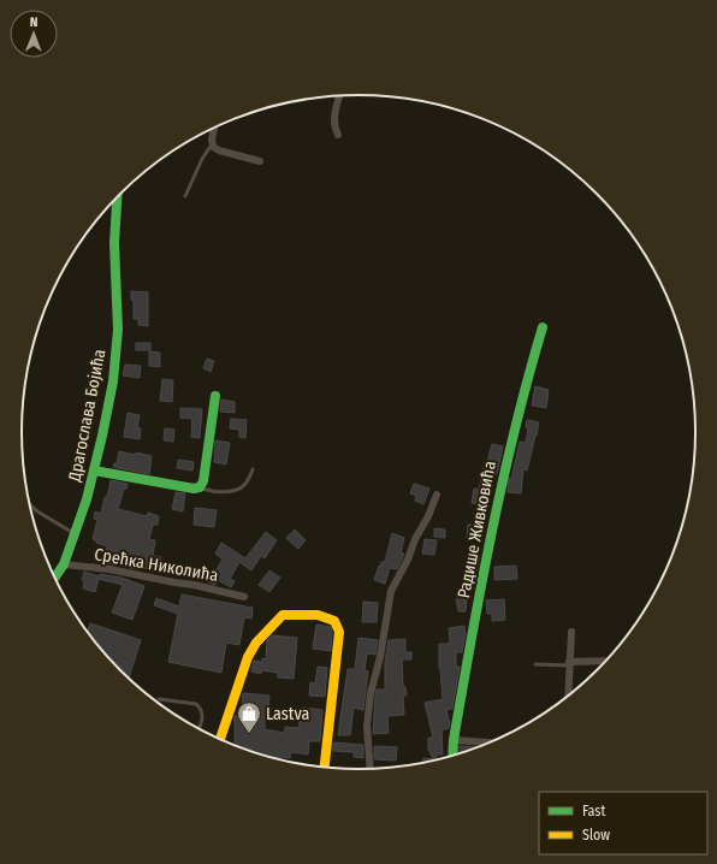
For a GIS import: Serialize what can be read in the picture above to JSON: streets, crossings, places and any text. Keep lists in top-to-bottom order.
{
  "streets": {
    "street": ["Драгослава Бојића", "Радише Живковића", "Срећка Николића"]
  },
  "crossings": [
    ["Драгослава Бојића", "Срећка Николића"]
  ],
  "places": {
    "shop": ["Lastva"]
  },
  "legend": ["Fast", "Slow"],
  "north": "top"
}
